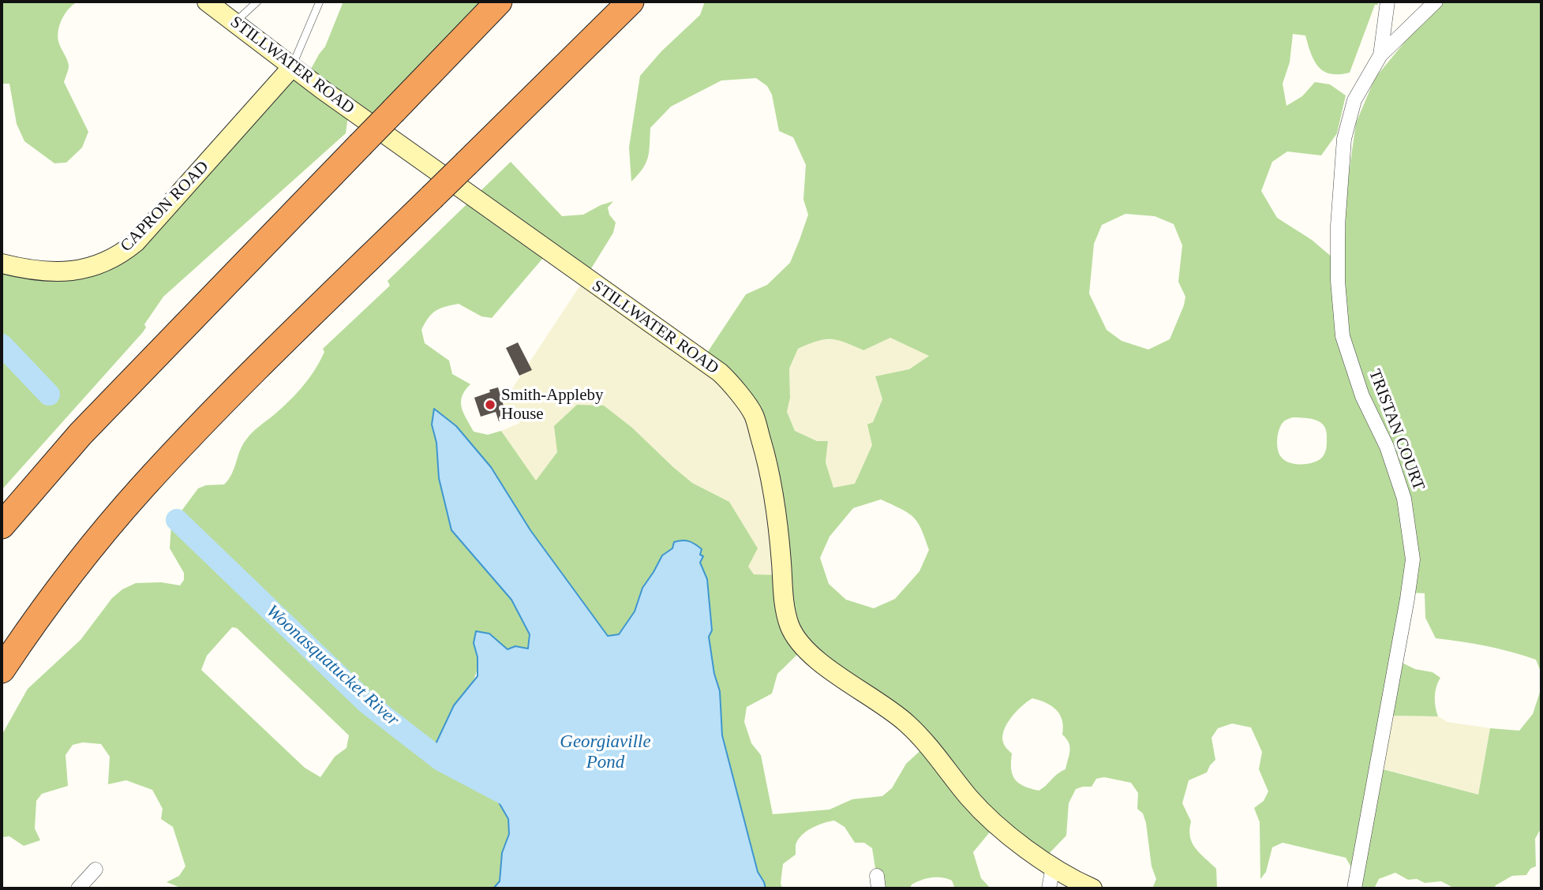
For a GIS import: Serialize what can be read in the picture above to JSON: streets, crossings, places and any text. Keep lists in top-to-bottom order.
{
  "streets": {
    "street": ["STILLWATER ROAD", "CAPRON ROAD", "TRISTAN COURT"]
  },
  "crossings": [
    ["STILLWATER ROAD", "CAPRON ROAD"]
  ],
  "water": ["Woonasquatucket River", "Georgiaville Pond"],
  "places": ["Smith-Appleby House"]
}
